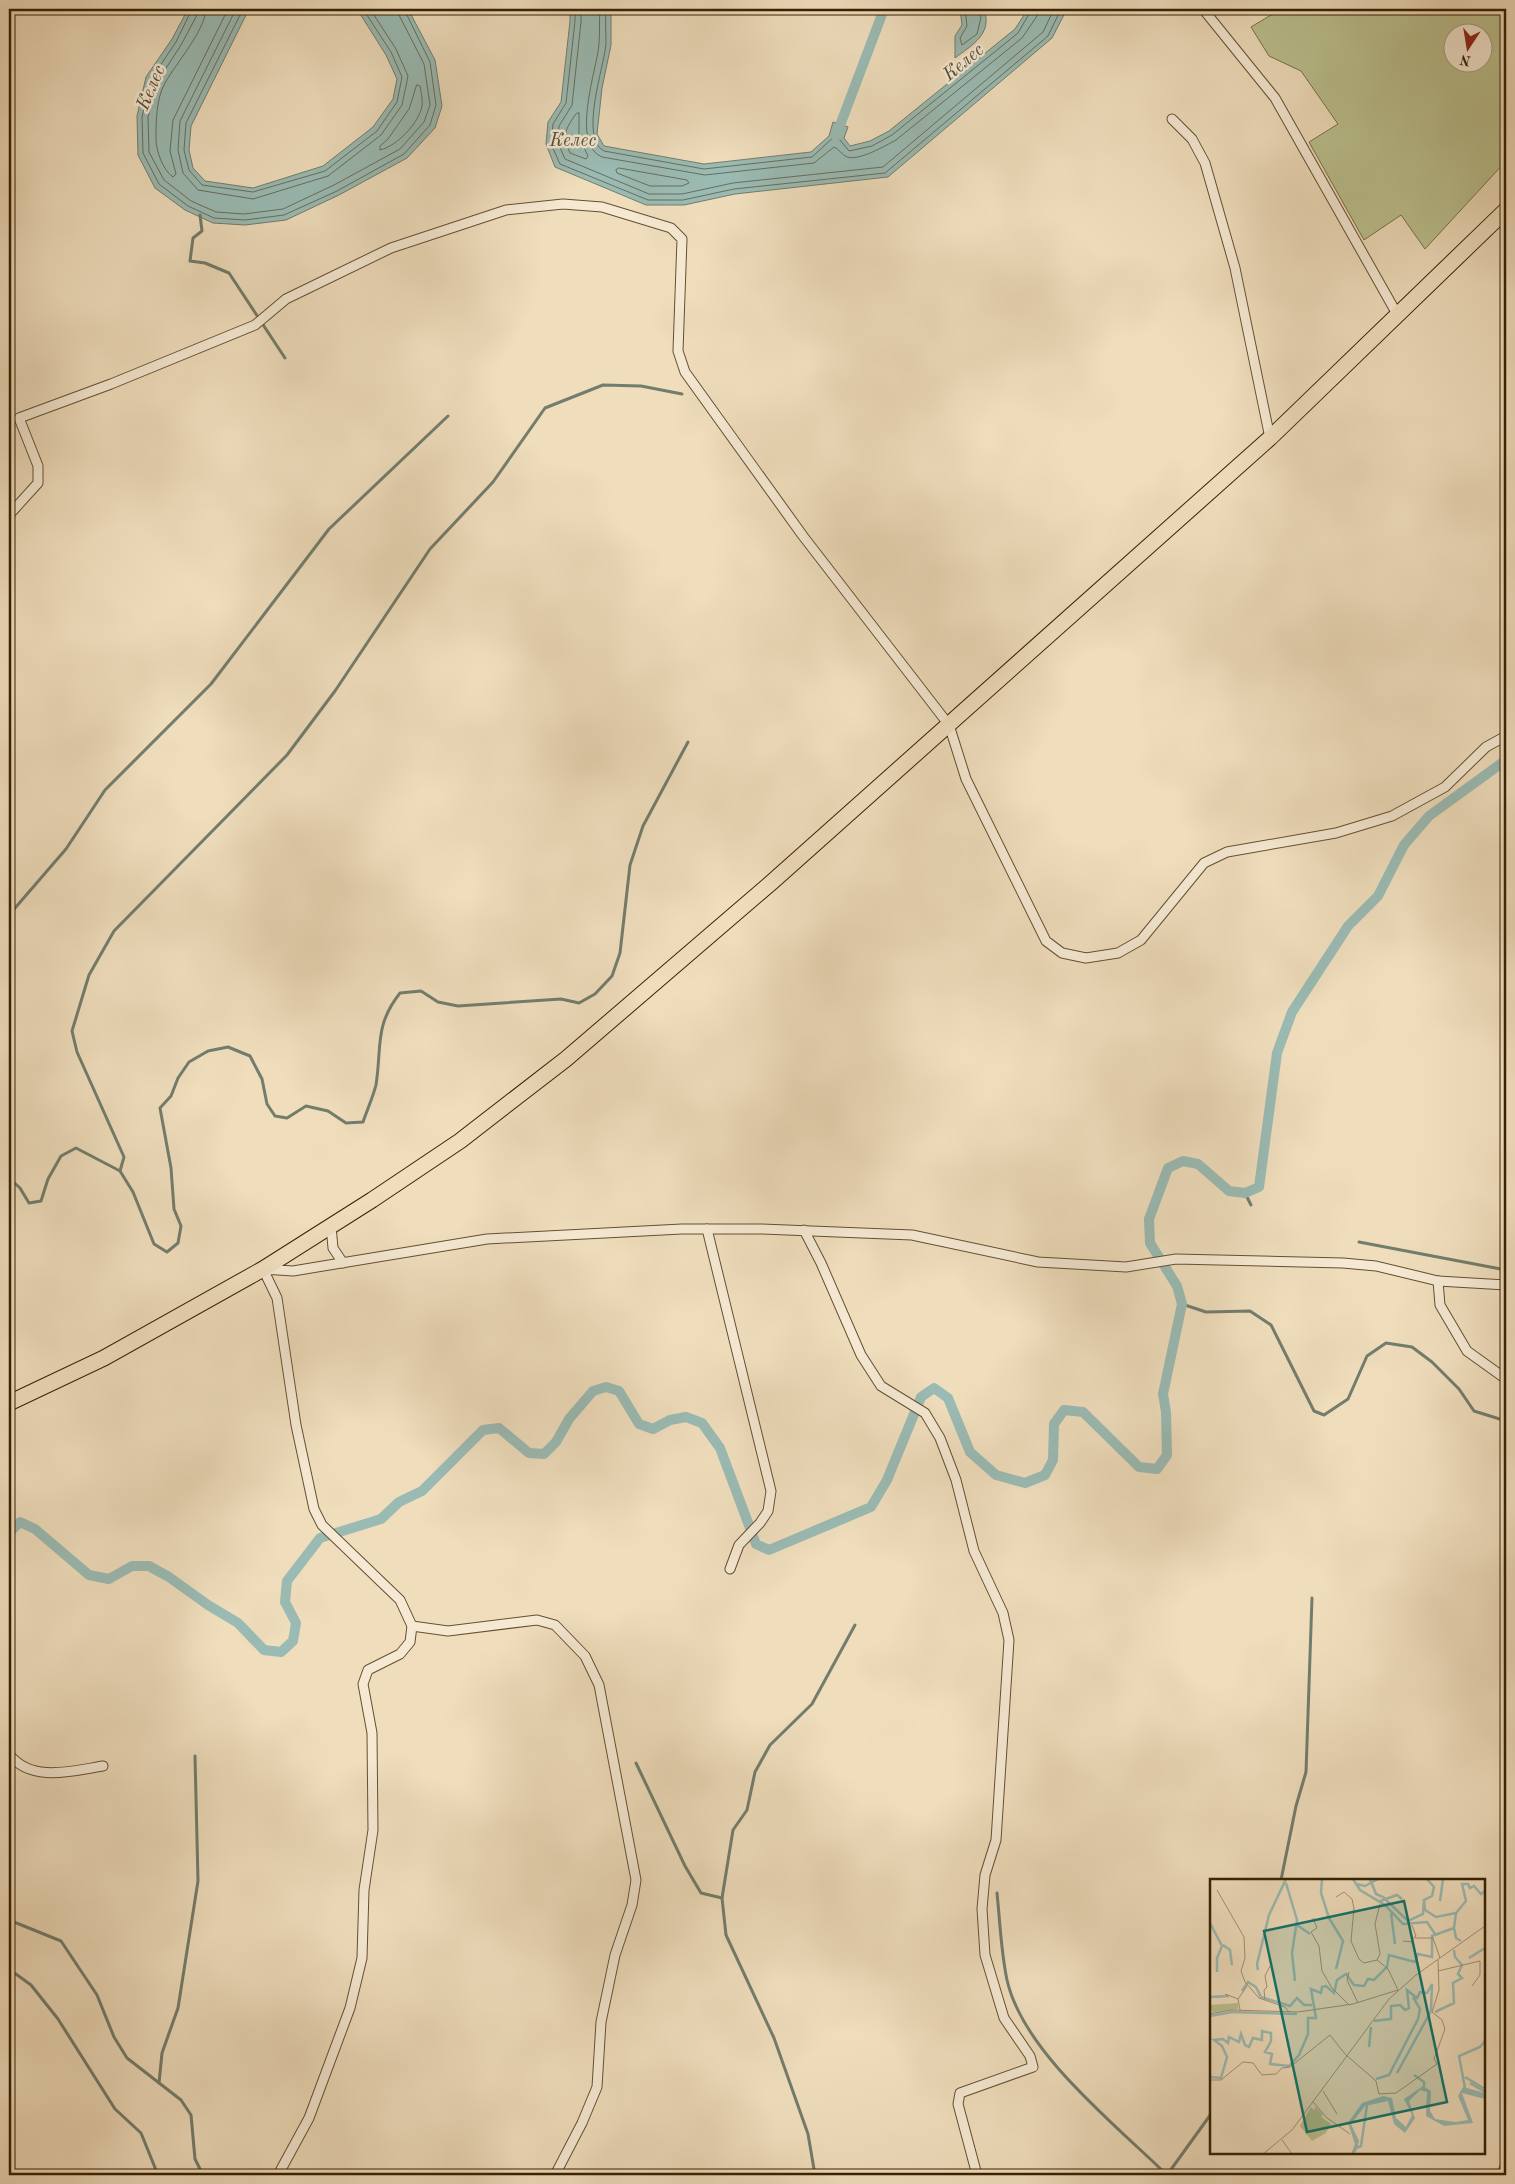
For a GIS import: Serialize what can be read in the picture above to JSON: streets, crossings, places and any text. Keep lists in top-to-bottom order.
{
  "water": ["Келес"],
  "north": "bottom"
}
